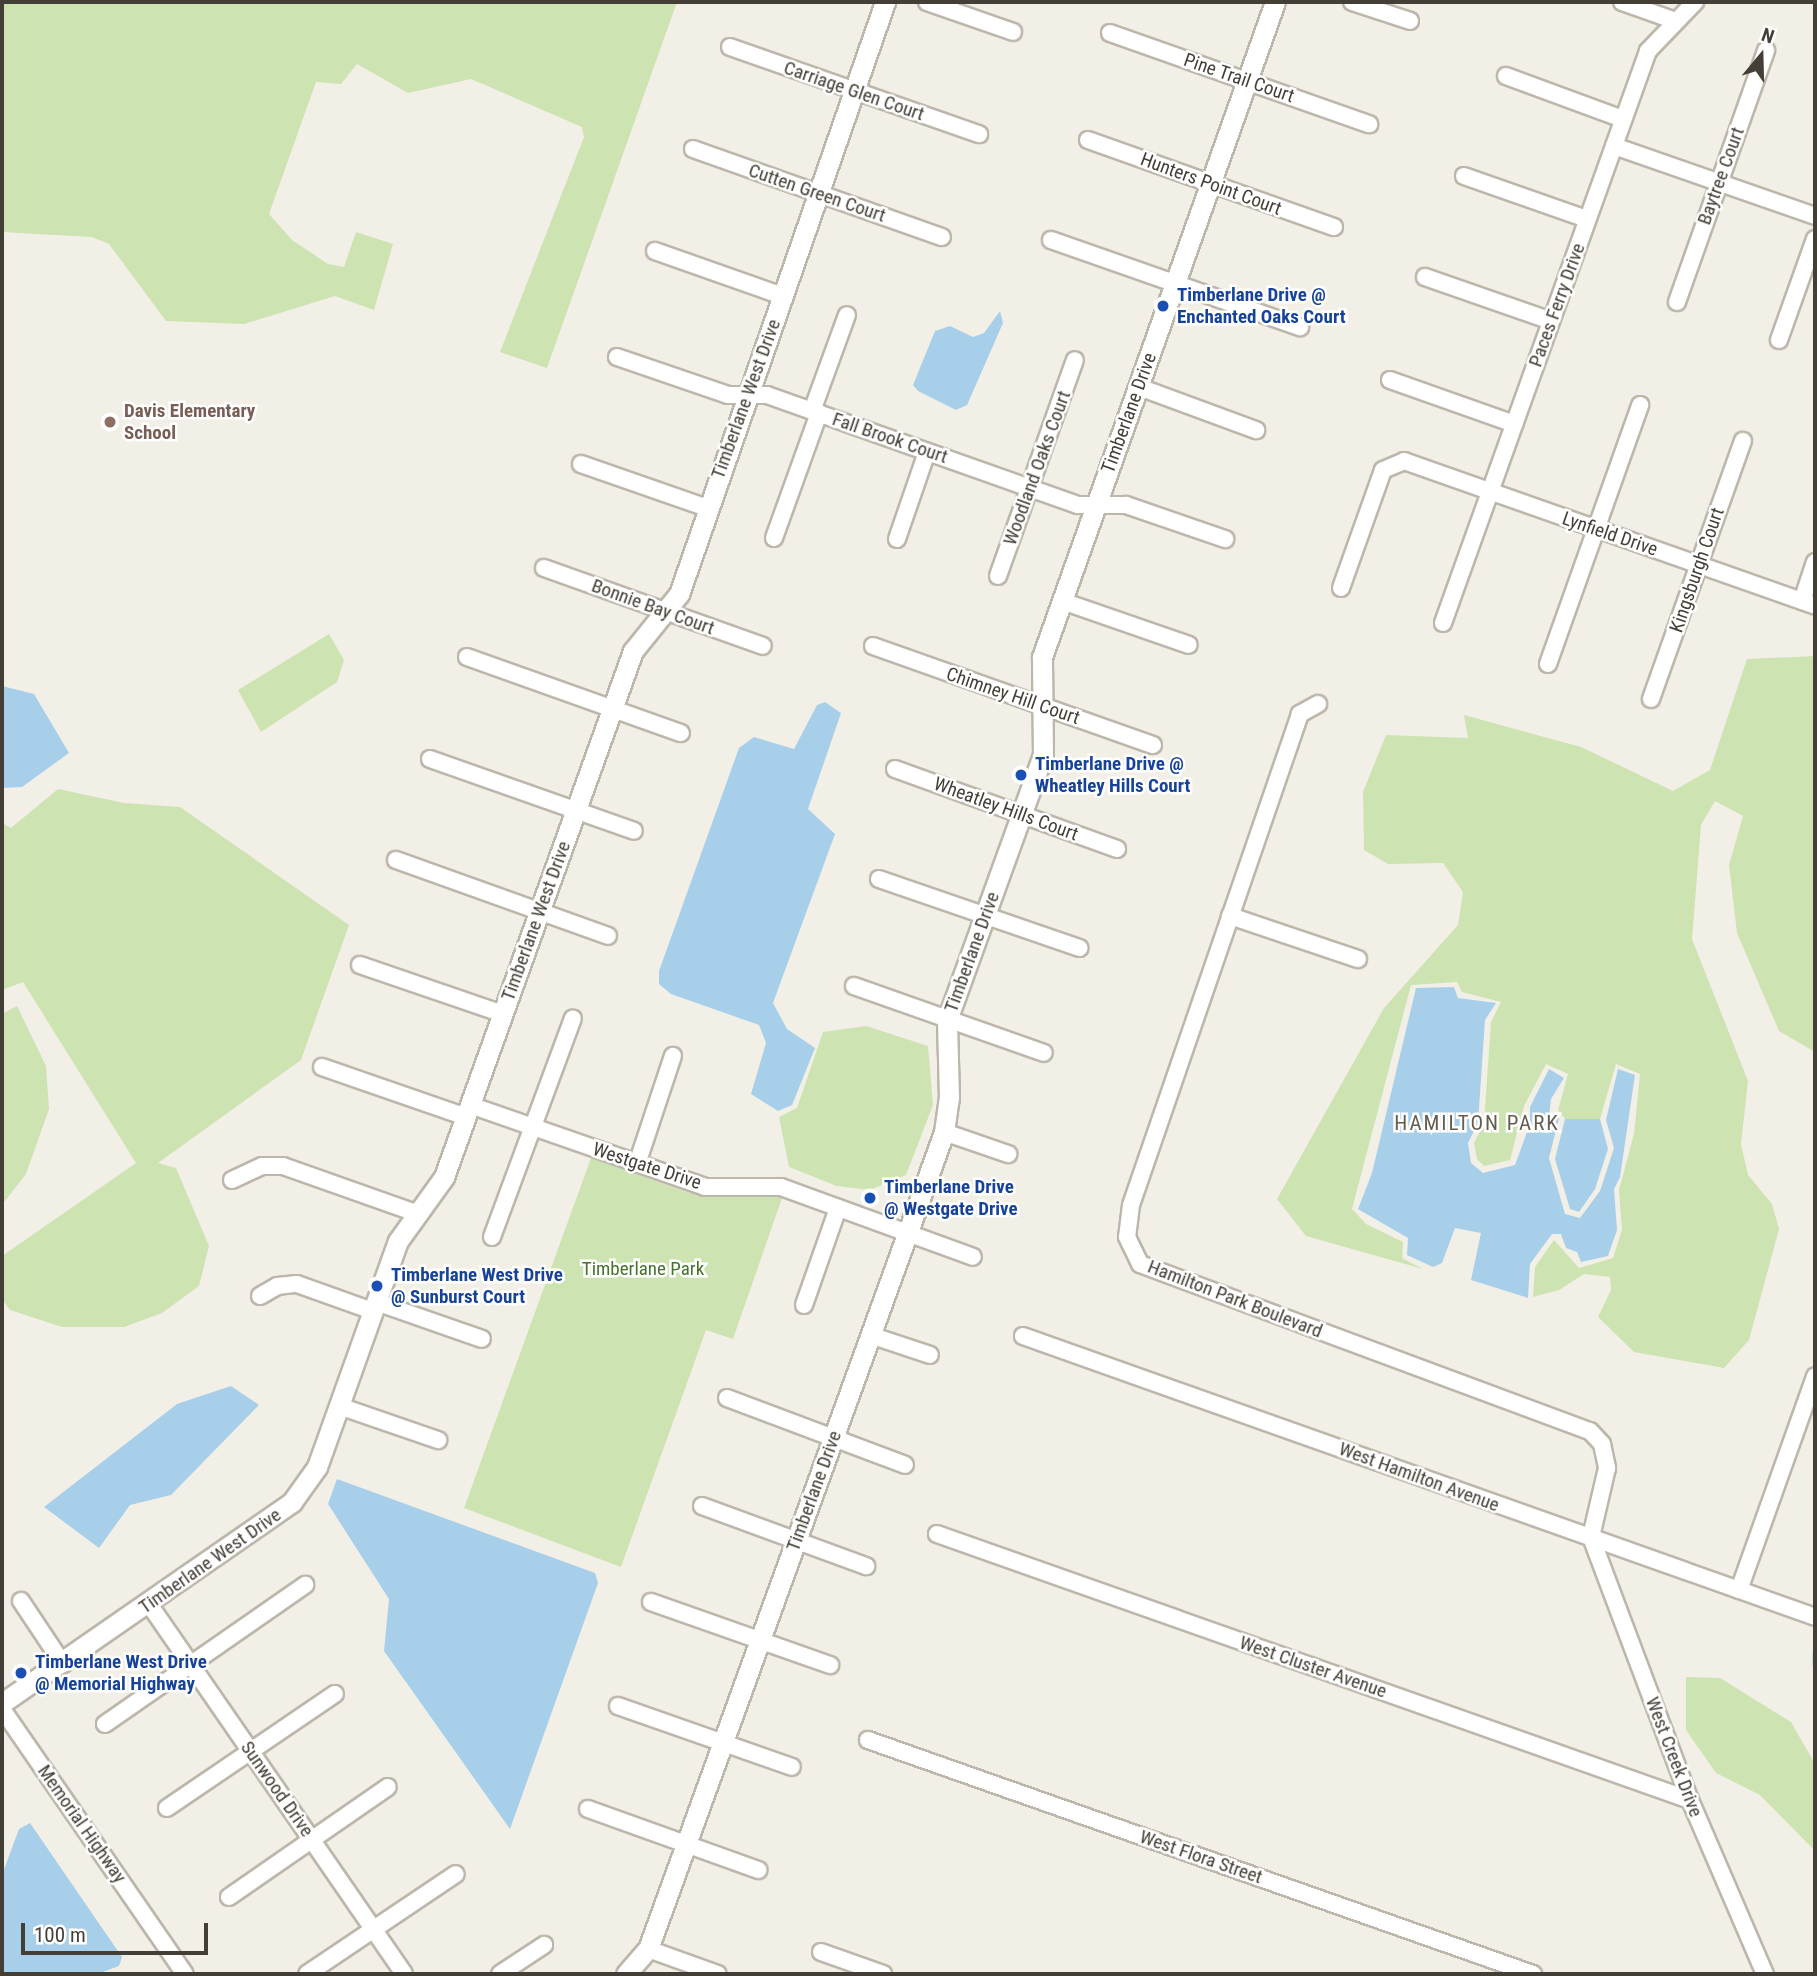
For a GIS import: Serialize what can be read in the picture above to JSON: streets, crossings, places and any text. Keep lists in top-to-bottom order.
{
  "streets": {
    "street": [
      "Pine Trail Court",
      "Carriage Glen Court",
      "Baytree Court",
      "Hunters Point Court",
      "Cutten Green Court",
      "Paces Ferry Drive",
      "Timberlane West Drive",
      "Timberlane Drive",
      "Fall Brook Court",
      "Woodland Oaks Court",
      "Lynfield Drive",
      "Kingsburgh Court",
      "Bonnie Bay Court",
      "Chimney Hill Court",
      "Wheatley Hills Court",
      "Westgate Drive",
      "Hamilton Park Boulevard",
      "West Hamilton Avenue",
      "West Cluster Avenue",
      "West Creek Drive",
      "Sunwood Drive",
      "Memorial Highway",
      "West Flora Street"
    ]
  },
  "crossings": [
    ["Pine Trail Court", "Timberlane Drive"],
    ["Carriage Glen Court", "Timberlane West Drive"],
    ["Hunters Point Court", "Timberlane Drive"],
    ["Cutten Green Court", "Timberlane West Drive"],
    ["Paces Ferry Drive", "Lynfield Drive"],
    ["Timberlane West Drive", "Fall Brook Court"],
    ["Timberlane West Drive", "Bonnie Bay Court"],
    ["Timberlane West Drive", "Westgate Drive"],
    ["Timberlane West Drive", "Sunwood Drive"],
    ["Timberlane Drive", "Fall Brook Court"],
    ["Timberlane Drive", "Chimney Hill Court"],
    ["Timberlane Drive", "Wheatley Hills Court"],
    ["Timberlane Drive", "Westgate Drive"],
    ["Fall Brook Court", "Woodland Oaks Court"],
    ["Lynfield Drive", "Kingsburgh Court"],
    ["Hamilton Park Boulevard", "West Hamilton Avenue"],
    ["Hamilton Park Boulevard", "West Creek Drive"],
    ["West Hamilton Avenue", "West Creek Drive"],
    ["West Cluster Avenue", "West Creek Drive"]
  ],
  "districts": ["HAMILTON PARK"],
  "parks": ["Timberlane Park"],
  "places": [
    "Timberlane Drive @ Enchanted Oaks Court",
    "Davis Elementary School",
    "Timberlane Drive @ Wheatley Hills Court",
    "Timberlane Drive @ Westgate Drive",
    "Timberlane West Drive @ Sunburst Court",
    "Timberlane West Drive @ Memorial Highway"
  ],
  "scale_bar": "100 m",
  "north": "top"
}
